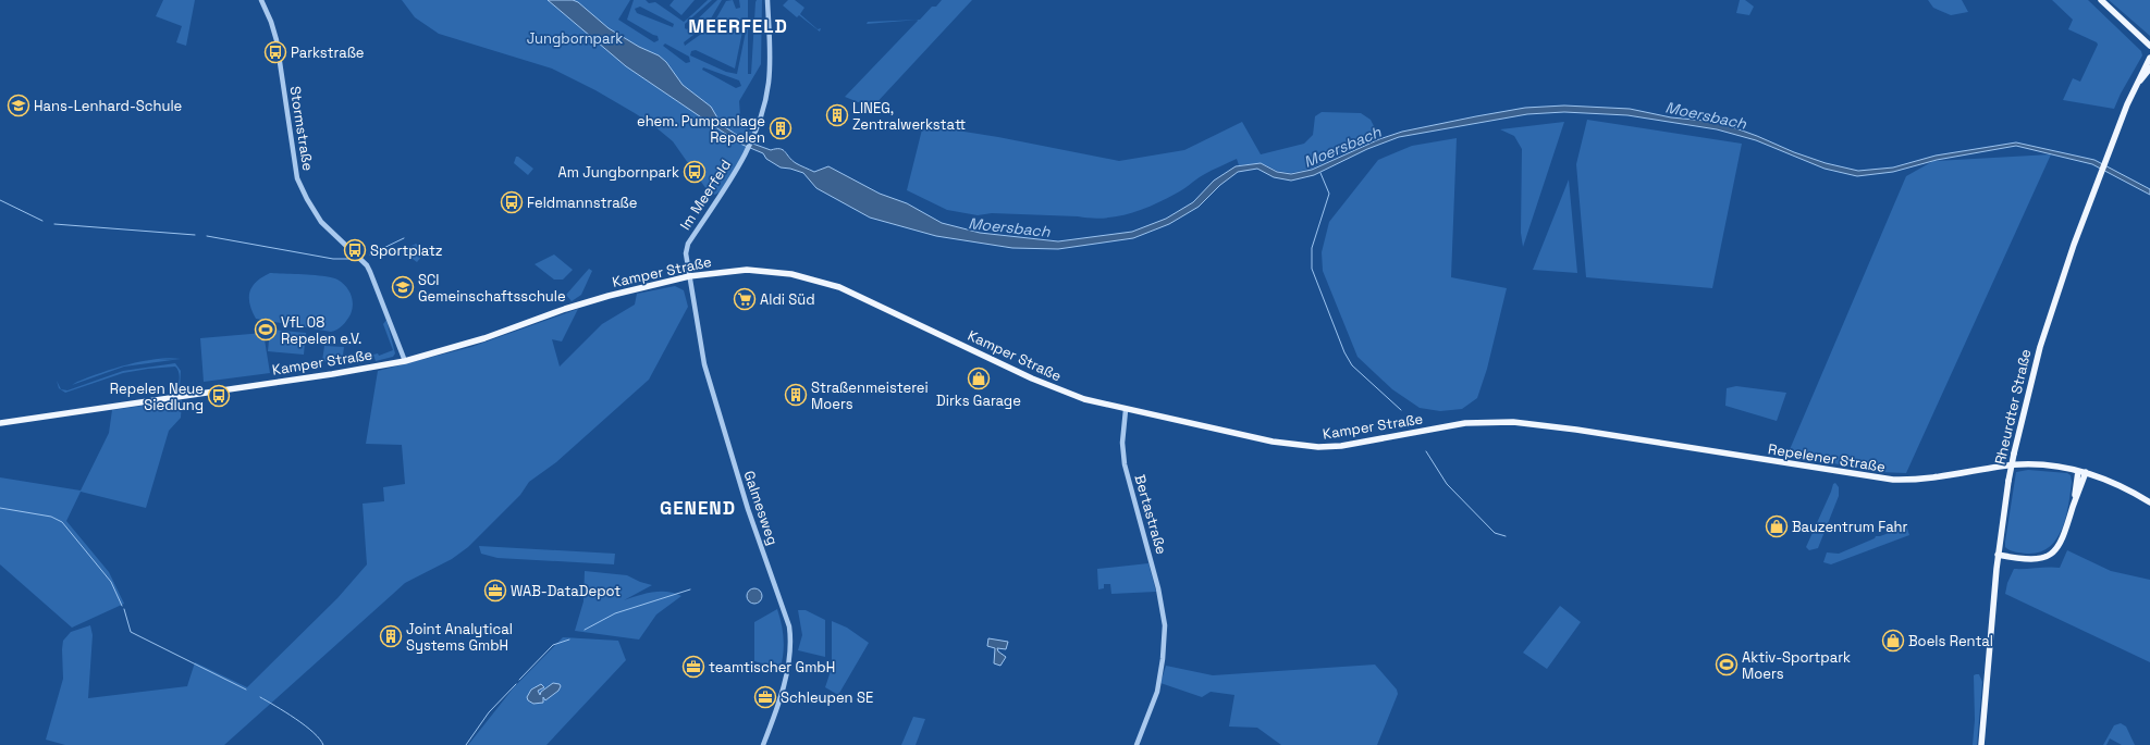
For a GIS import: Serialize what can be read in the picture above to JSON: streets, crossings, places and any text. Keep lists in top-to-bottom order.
{
  "streets": {
    "main road": ["Kamper Straße", "Rheurdter Straße", "Repelener Straße"],
    "street": [
      "Stormstraße",
      "Im Meerfeld",
      "Galmesweg",
      "Bertastraße"
    ]
  },
  "crossings": [
    ["Stormstraße", "Kamper Straße"],
    ["Im Meerfeld", "Kamper Straße"],
    ["Im Meerfeld", "Galmesweg"],
    ["Kamper Straße", "Repelener Straße"],
    ["Kamper Straße", "Galmesweg"],
    ["Kamper Straße", "Bertastraße"]
  ],
  "districts": ["MEERFELD", "GENEND"],
  "water": ["Moersbach"],
  "parks": ["Jungbornpark"],
  "places": {
    "bus stop": [
      "Parkstraße",
      "Am Jungbornpark",
      "Feldmannstraße",
      "Sportplatz",
      "Repelen Neue Siedlung"
    ],
    "school or university": ["Hans-Lenhard-Schule", "SCI Gemeinschaftsschule"],
    "building": [
      "LINEG, Zentralwerkstatt",
      "ehem. Pumpanlage Repelen",
      "Straßenmeisterei Moers",
      "Joint Analytical Systems GmbH"
    ],
    "supermarket": ["Aldi Süd"],
    "sports": ["VfL 08 Repelen e.V.", "Aktiv-Sportpark Moers"],
    "shop": ["Dirks Garage", "Bauzentrum Fahr", "Boels Rental"],
    "office": ["WAB-DataDepot", "teamtischer GmbH", "Schleupen SE"]
  }
}
